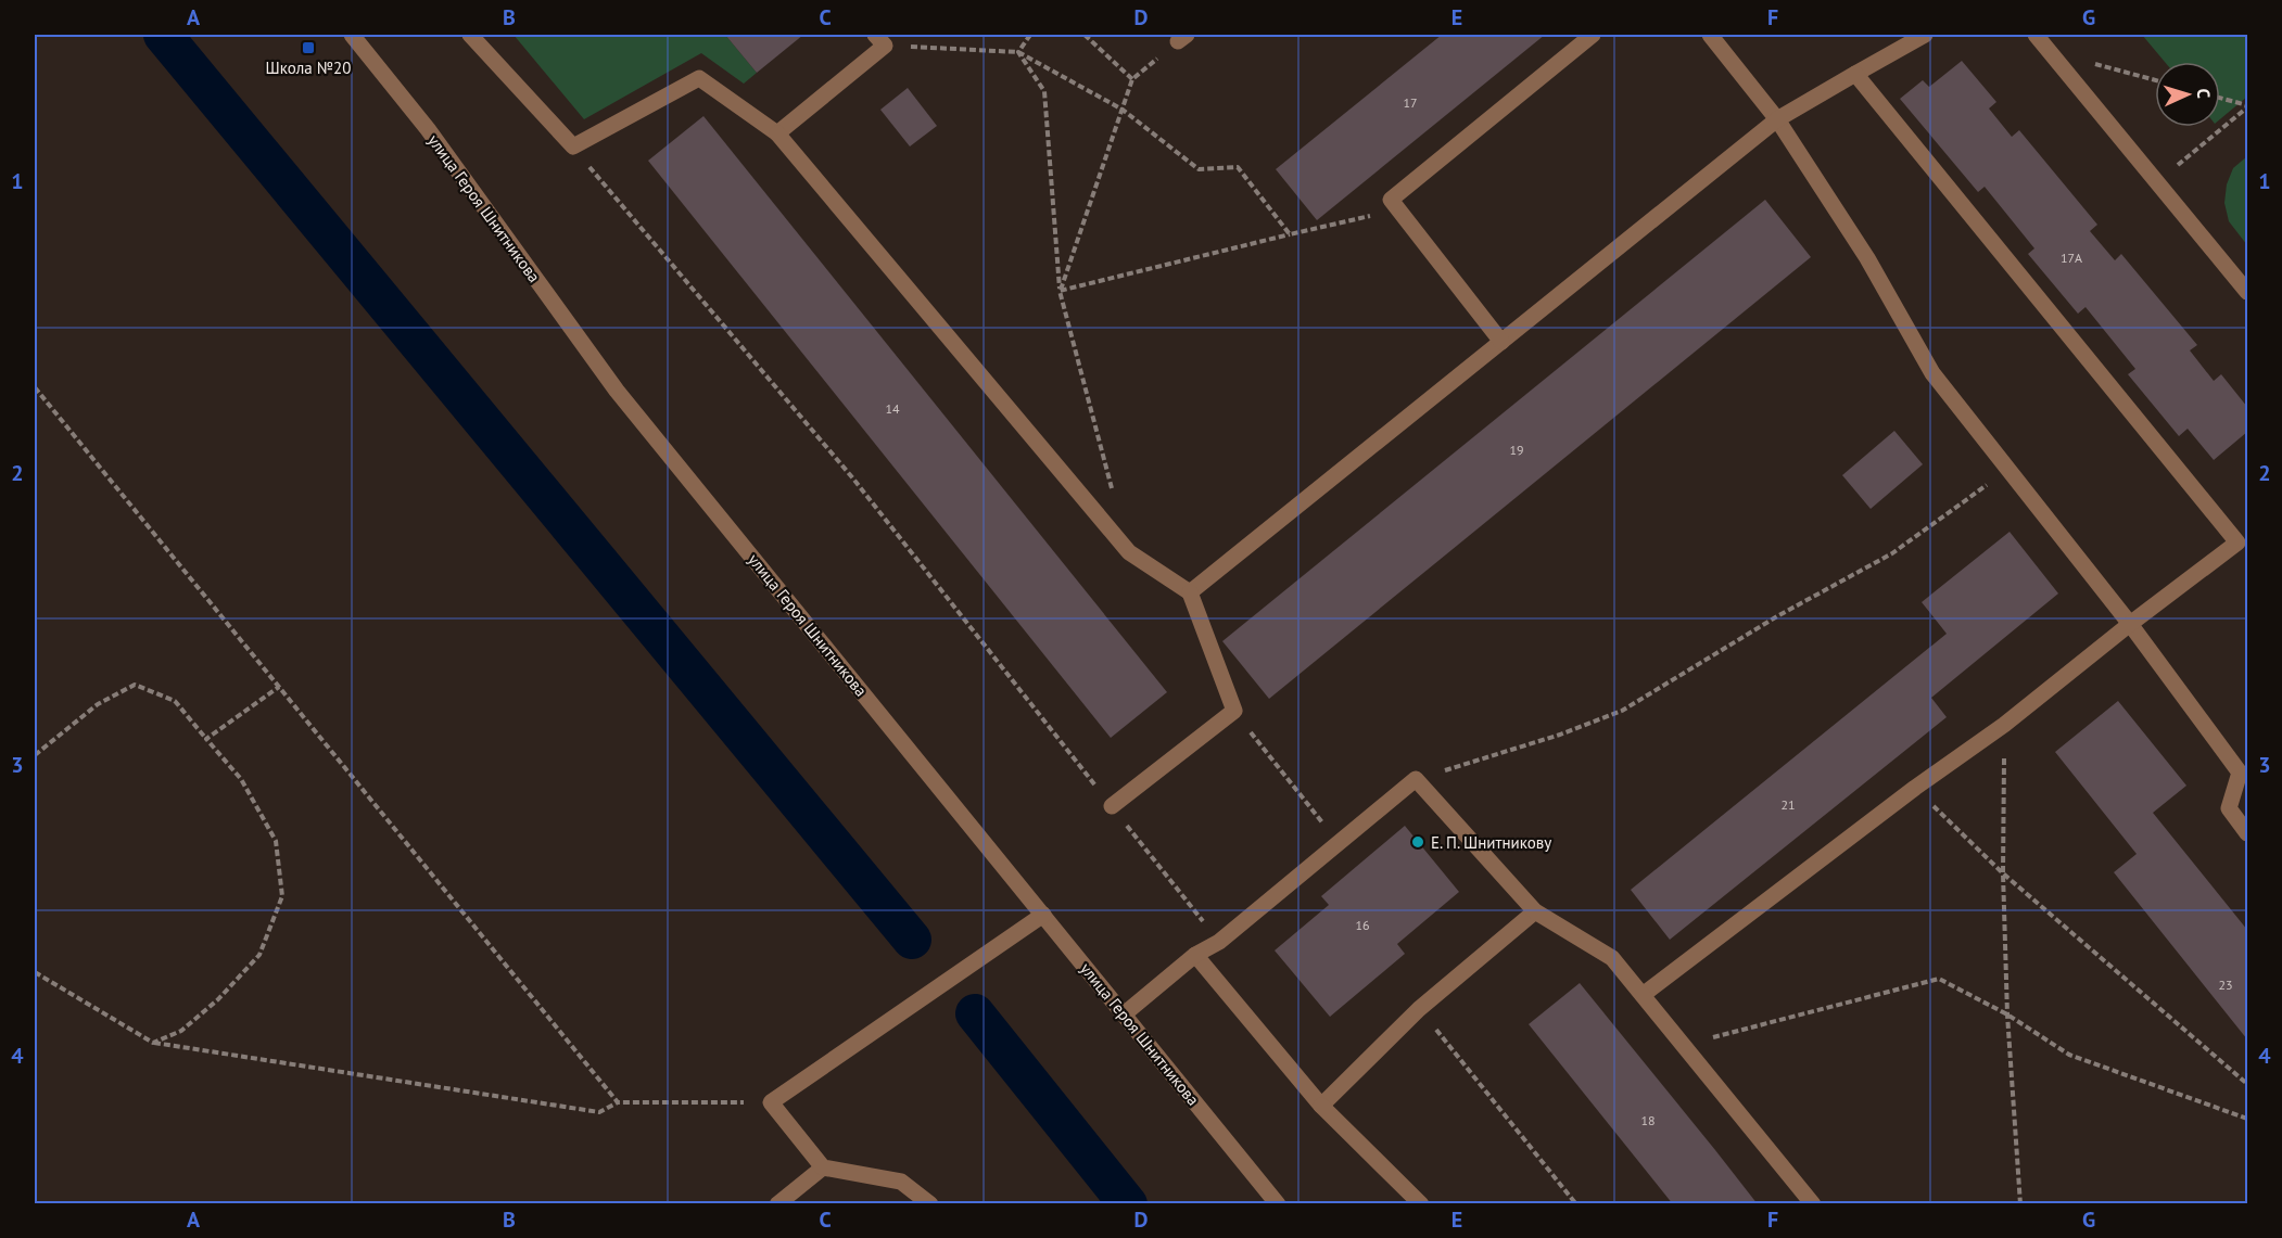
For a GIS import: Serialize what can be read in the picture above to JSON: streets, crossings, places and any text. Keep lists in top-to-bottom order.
{
  "streets": {
    "street": ["улица Героя Шнитникова"]
  },
  "places": {
    "transit": ["Школа №20"],
    "other": ["Е. П. Шнитникову"]
  },
  "house_numbers": [
    "17",
    "17А",
    "14",
    "19",
    "21",
    "16",
    "23",
    "18"
  ],
  "north": "right",
  "grid": {
    "columns": [
      "A",
      "B",
      "C",
      "D",
      "E",
      "F",
      "G"
    ],
    "rows": [
      "1",
      "2",
      "3",
      "4"
    ]
  }
}
